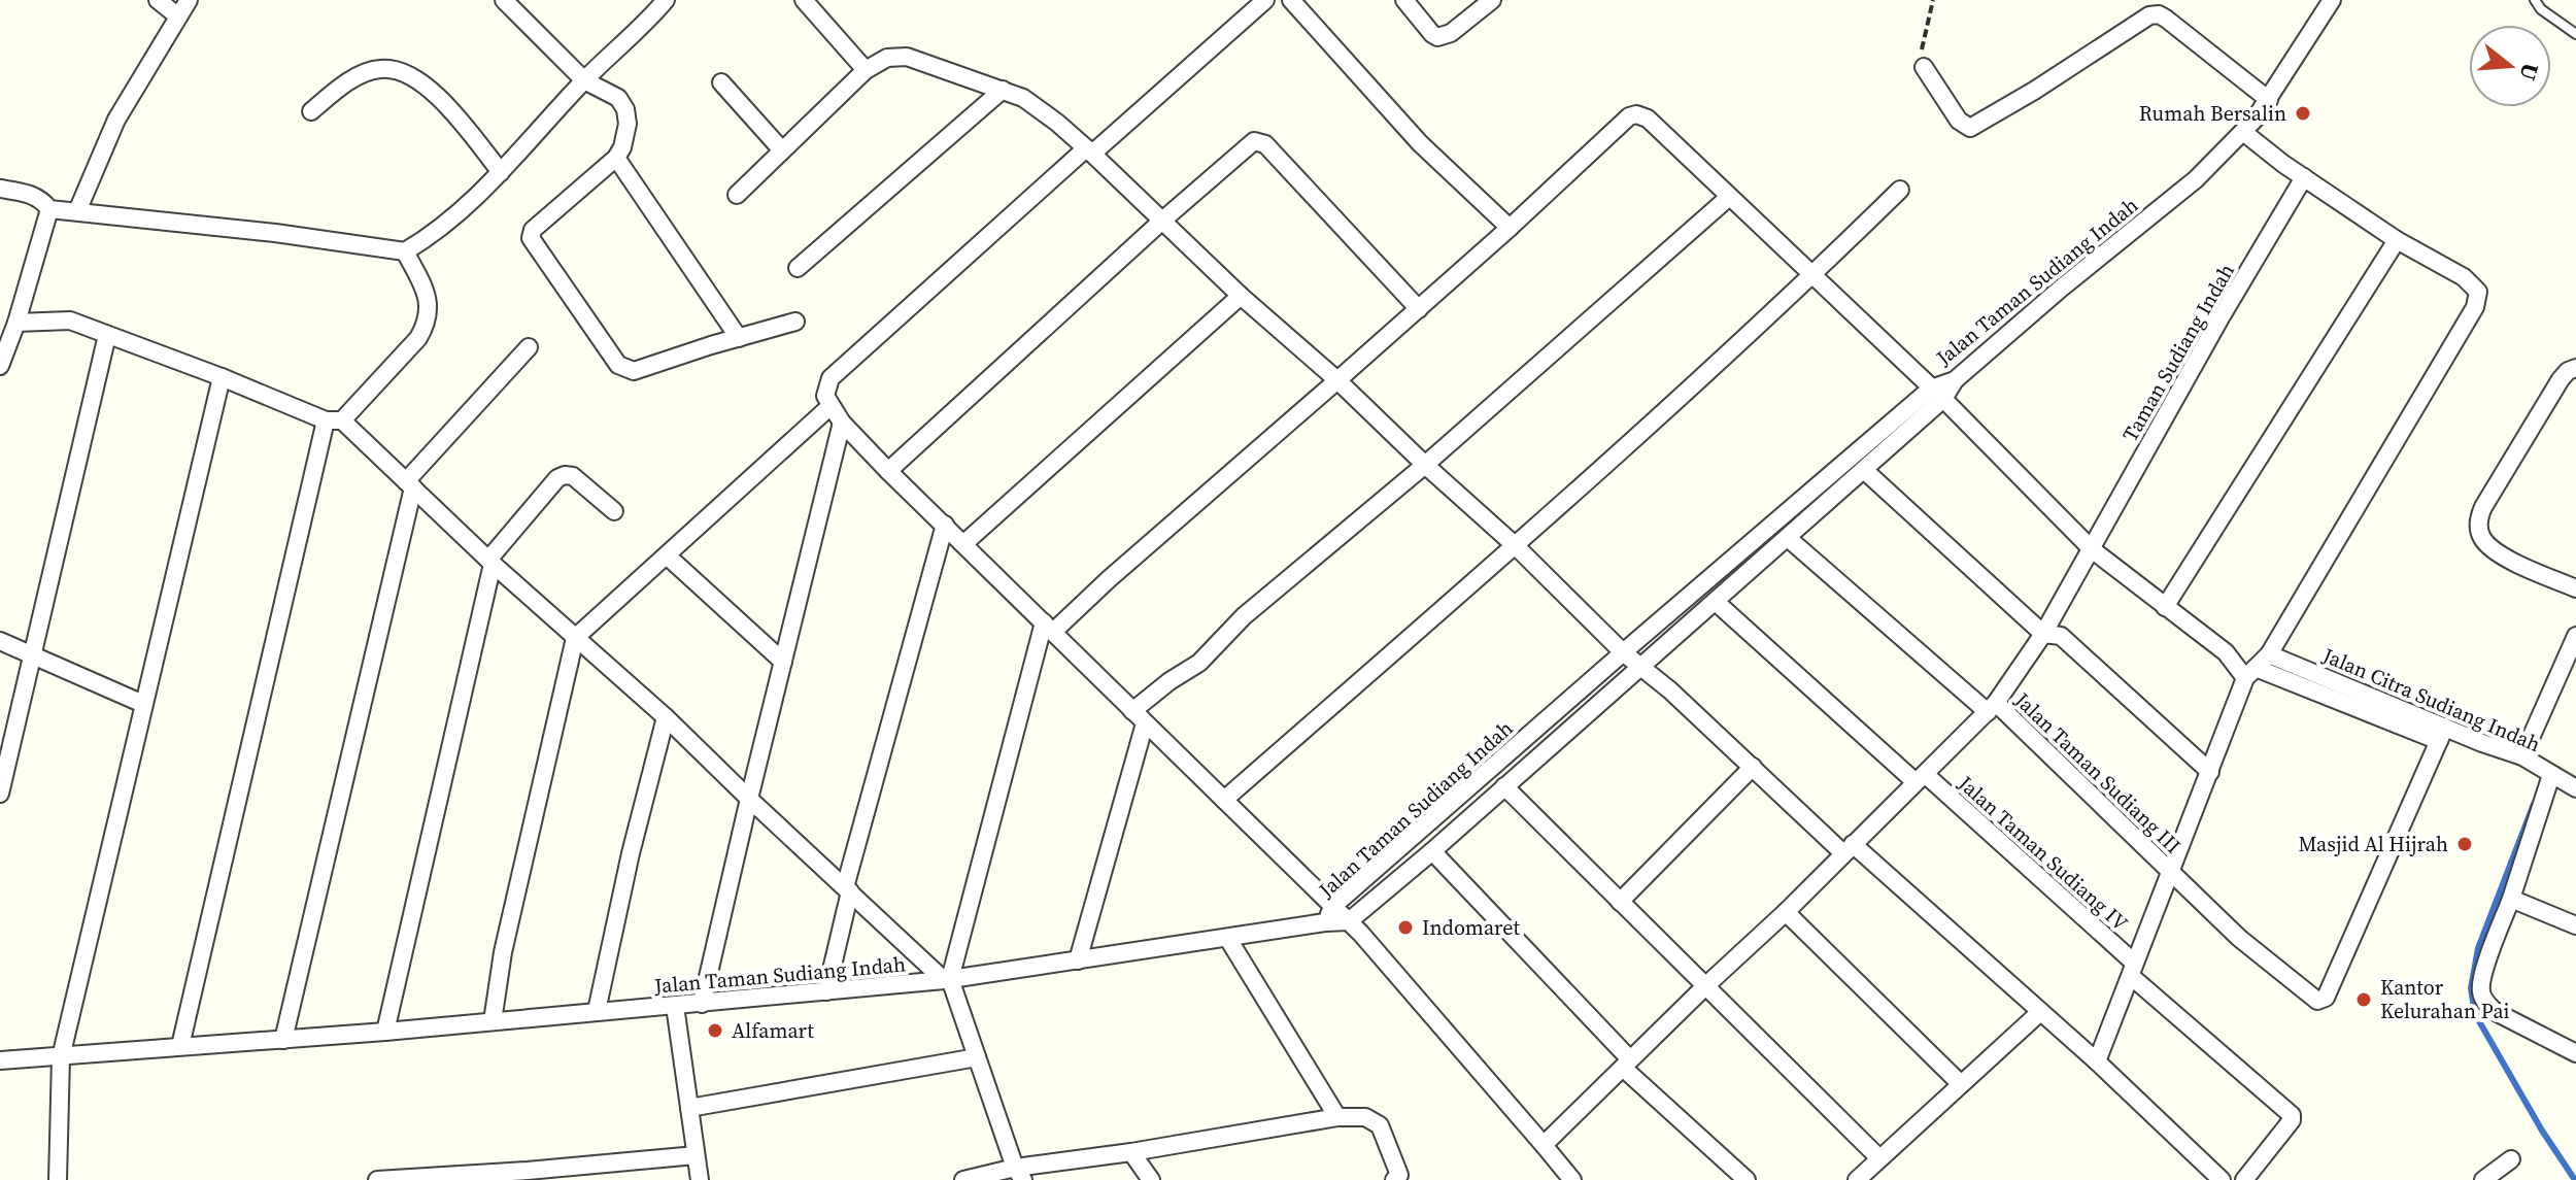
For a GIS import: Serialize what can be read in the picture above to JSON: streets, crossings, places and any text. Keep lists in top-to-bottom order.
{
  "streets": {
    "street": [
      "Jalan Taman Sudiang Indah",
      "Taman Sudiang Indah",
      "Jalan Citra Sudiang Indah",
      "Jalan Taman Sudiang III",
      "Jalan Taman Sudiang IV"
    ]
  },
  "crossings": [
    ["Taman Sudiang Indah", "Jalan Taman Sudiang III"],
    ["Taman Sudiang Indah", "Jalan Taman Sudiang IV"],
    ["Jalan Citra Sudiang Indah", "Jalan Taman Sudiang III"]
  ],
  "places": [
    "Rumah Bersalin",
    "Masjid Al Hijrah",
    "Indomaret",
    "Kantor Kelurahan Pai",
    "Alfamart"
  ],
  "north": "right"
}
